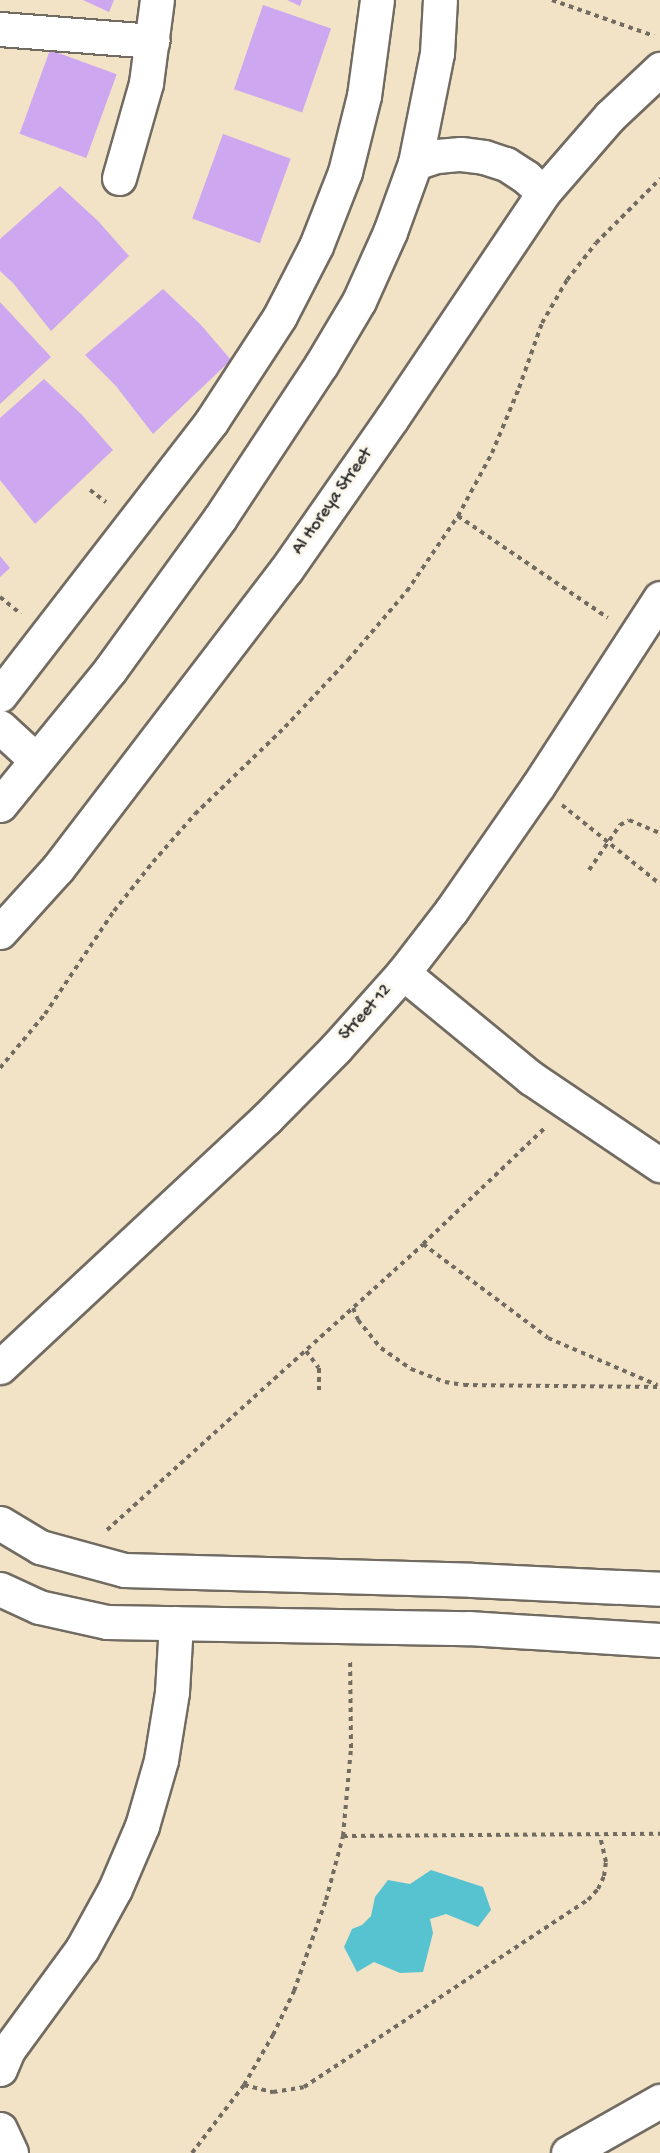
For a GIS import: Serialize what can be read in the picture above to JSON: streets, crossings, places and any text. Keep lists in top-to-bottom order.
{
  "streets": {
    "street": ["Al Horeya Street", "Street 12"]
  }
}
